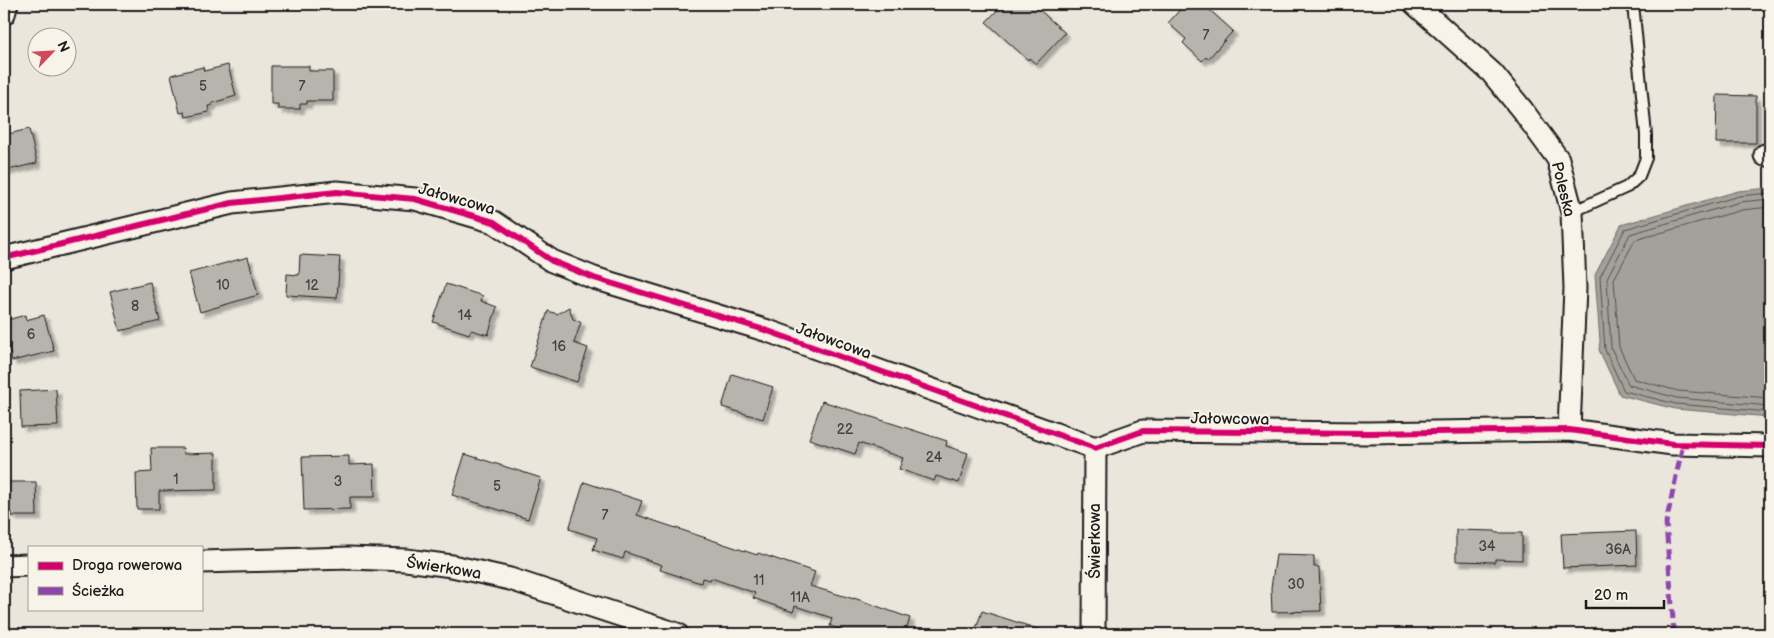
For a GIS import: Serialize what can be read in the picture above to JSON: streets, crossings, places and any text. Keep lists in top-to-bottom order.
{
  "streets": {
    "street": ["Poleska", "Jałowcowa", "Świerkowa"]
  },
  "crossings": [
    ["Poleska", "Jałowcowa"],
    ["Jałowcowa", "Świerkowa"]
  ],
  "house_numbers": [
    "7",
    "5",
    "7",
    "10",
    "12",
    "8",
    "14",
    "6",
    "16",
    "22",
    "24",
    "1",
    "3",
    "5",
    "7",
    "34",
    "36A",
    "11",
    "30",
    "11A"
  ],
  "legend": ["Droga rowerowa", "Ścieżka"],
  "scale_bar": "20 m",
  "north": "top right"
}
